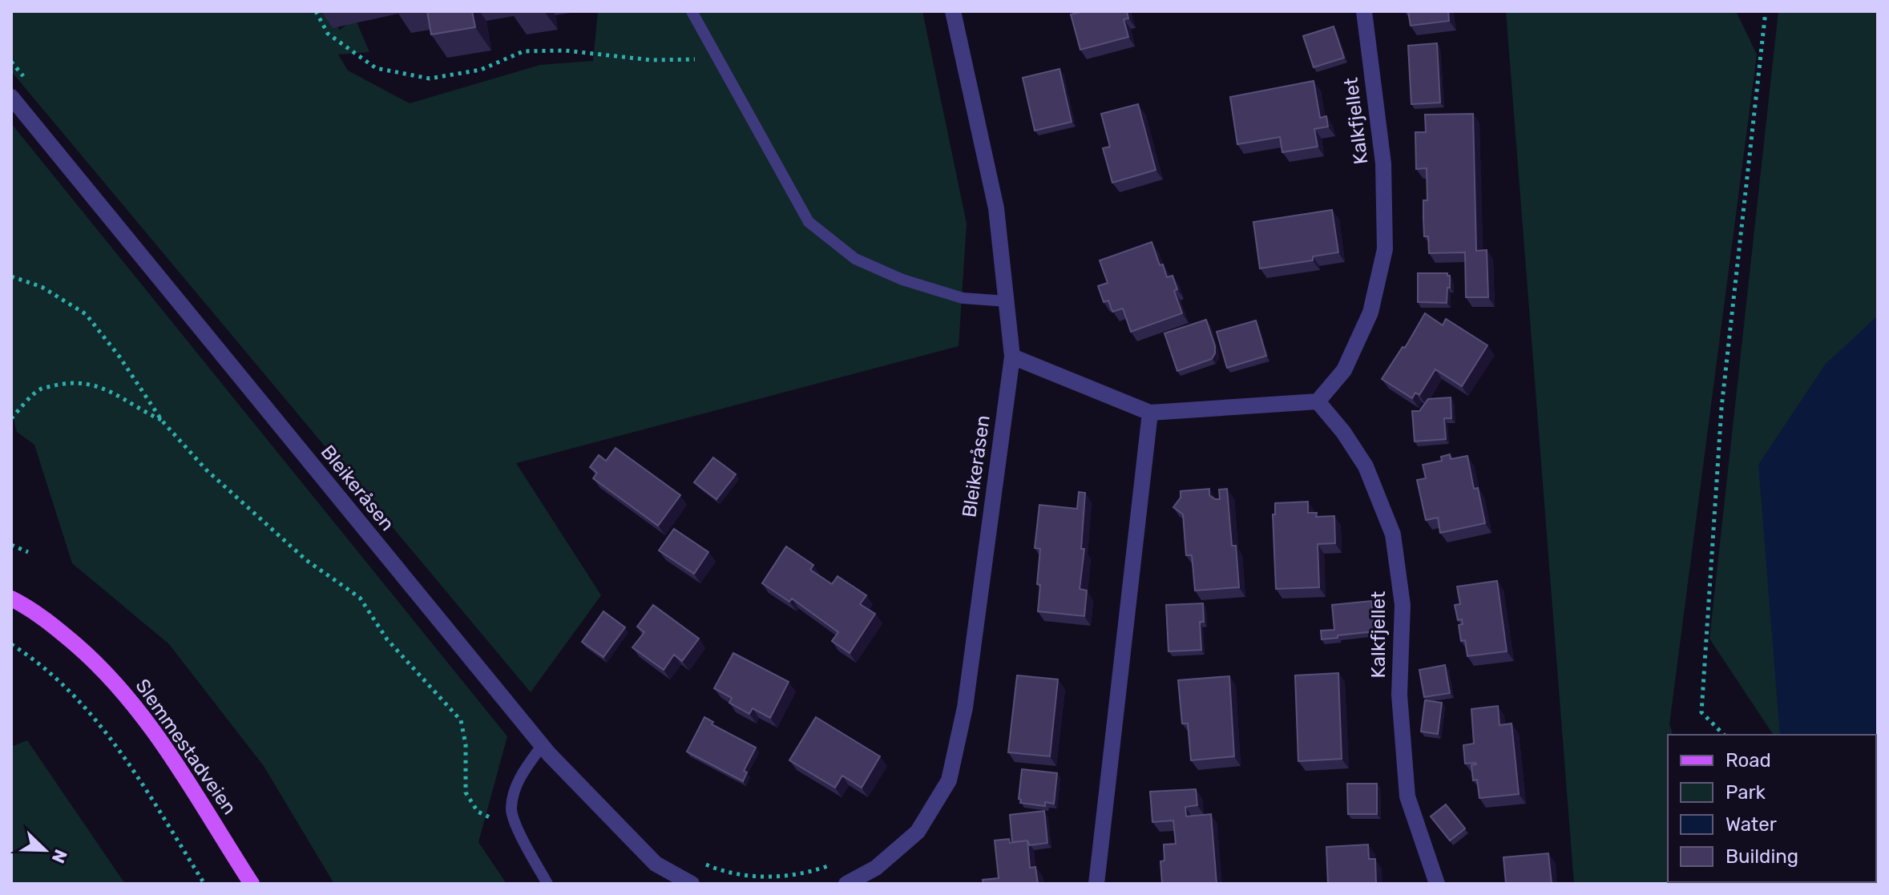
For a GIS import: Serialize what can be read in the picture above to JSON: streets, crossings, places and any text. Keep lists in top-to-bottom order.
{
  "streets": {
    "main road": ["Slemmestadveien"],
    "street": ["Kalkfjellet", "Bleikeråsen"]
  },
  "legend": [
    "Road",
    "Park",
    "Water",
    "Building"
  ],
  "north": "bottom right"
}
